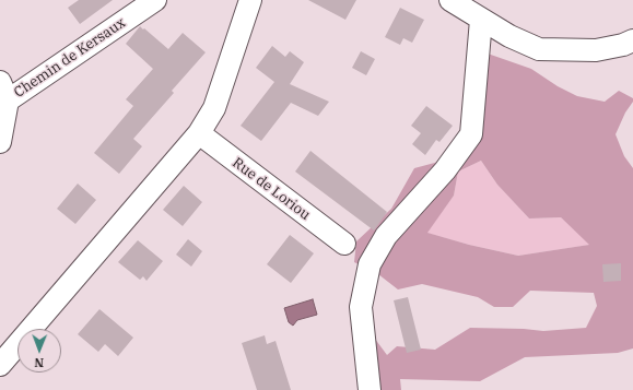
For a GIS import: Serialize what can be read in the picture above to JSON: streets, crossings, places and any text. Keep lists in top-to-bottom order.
{
  "streets": {
    "street": ["Chemin de Kersaux", "Rue de Loriou"]
  },
  "north": "bottom"
}
